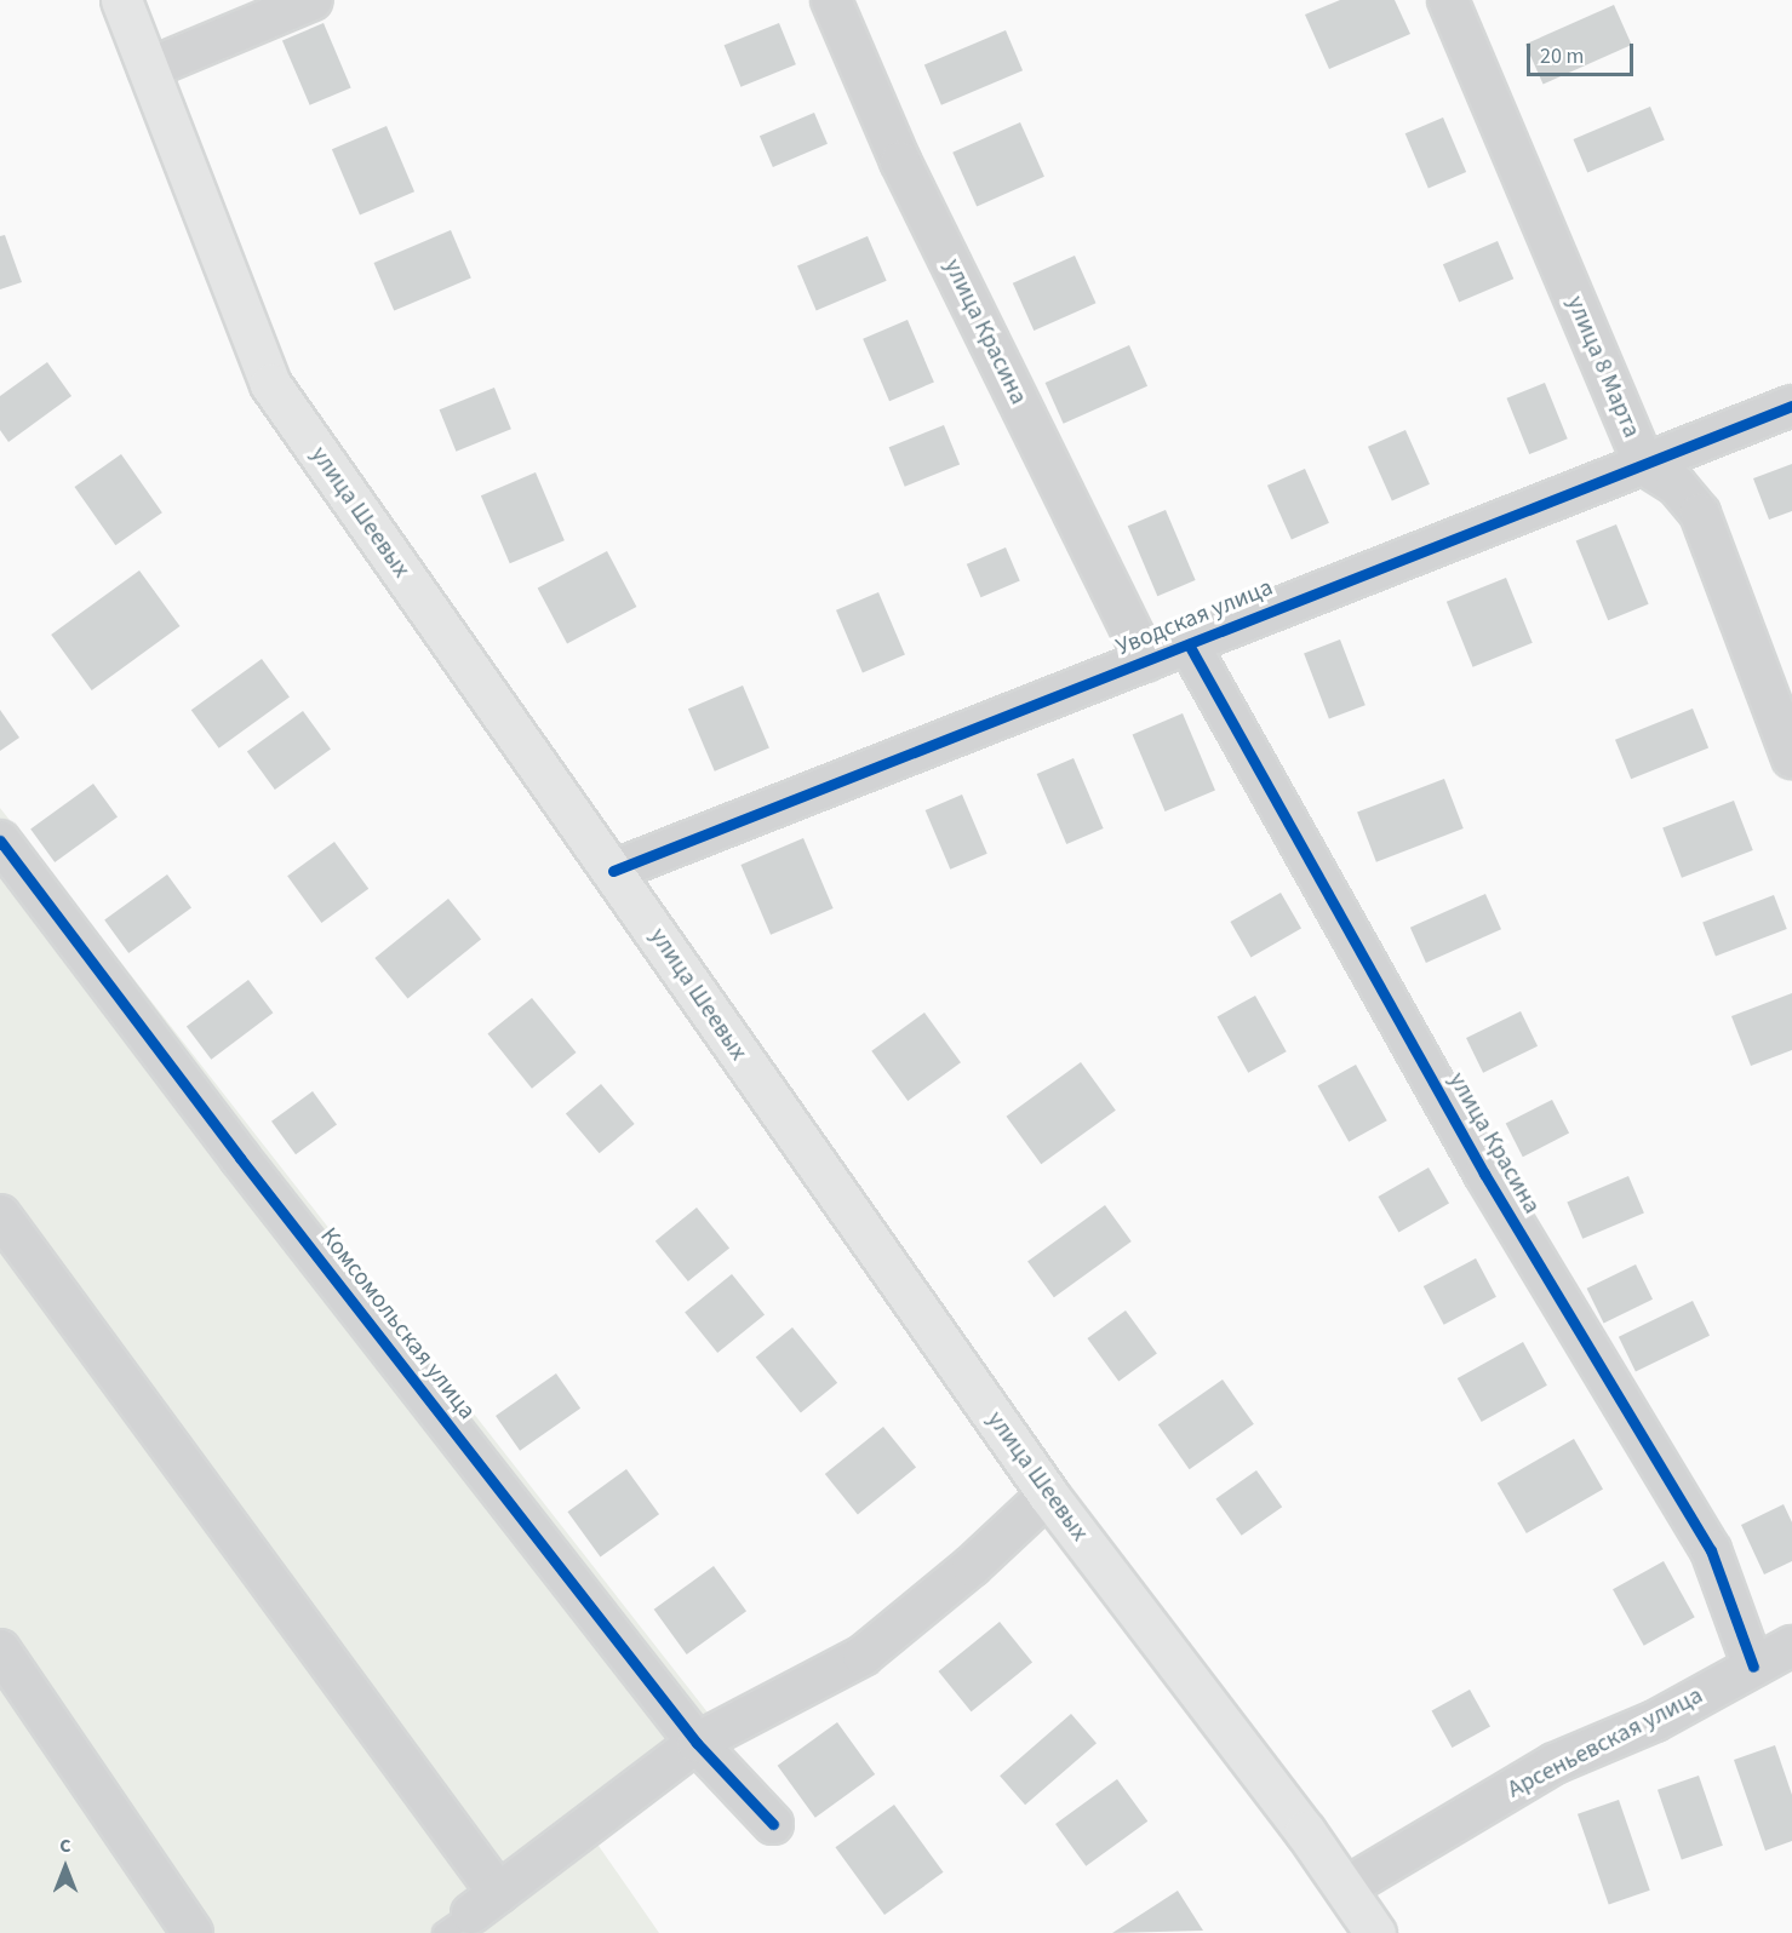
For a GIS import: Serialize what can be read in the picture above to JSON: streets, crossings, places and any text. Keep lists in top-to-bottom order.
{
  "streets": {
    "main road": ["улица Шеевых"],
    "street": [
      "улица Красина",
      "улица 8 Марта",
      "Уводская улица",
      "Комсомольская улица",
      "Арсеньевская улица"
    ]
  },
  "crossings": [
    ["улица Красина", "Уводская улица"],
    ["улица Красина", "Арсеньевская улица"],
    ["улица 8 Марта", "Уводская улица"],
    ["улица Шеевых", "Уводская улица"],
    ["улица Шеевых", "Арсеньевская улица"]
  ],
  "scale_bar": "20 m",
  "north": "top"
}
